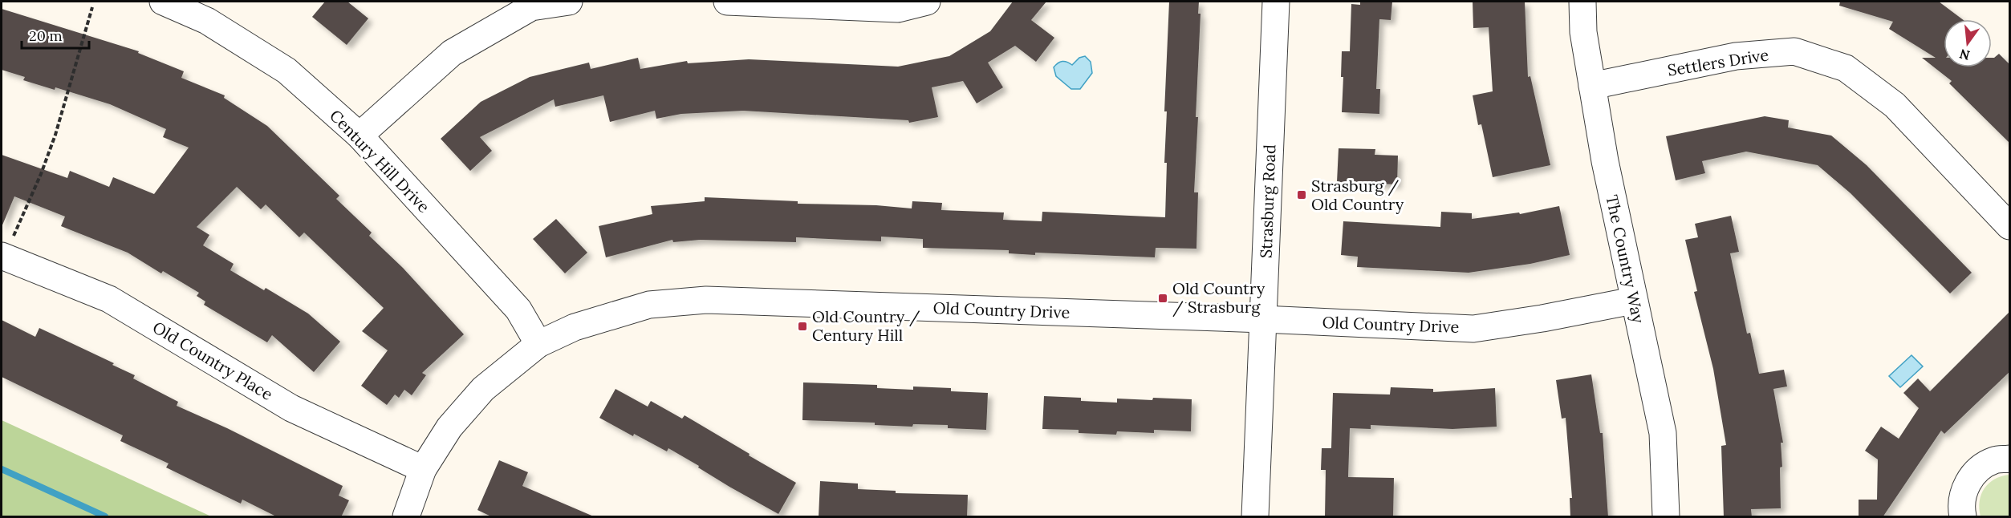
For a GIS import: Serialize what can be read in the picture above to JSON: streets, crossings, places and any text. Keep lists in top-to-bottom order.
{
  "streets": {
    "street": [
      "Settlers Drive",
      "Century Hill Drive",
      "Strasburg Road",
      "The Country Way",
      "Old Country Drive",
      "Old Country Place"
    ]
  },
  "crossings": [
    ["Settlers Drive", "The Country Way"],
    ["Century Hill Drive", "Old Country Drive"],
    ["Strasburg Road", "Old Country Drive"],
    ["The Country Way", "Old Country Drive"],
    ["Old Country Drive", "Old Country Place"]
  ],
  "places": {
    "transit": ["Strasburg / Old Country", "Old Country / Strasburg", "Old Country / Century Hill"]
  },
  "scale_bar": "20 m",
  "north": "bottom"
}
